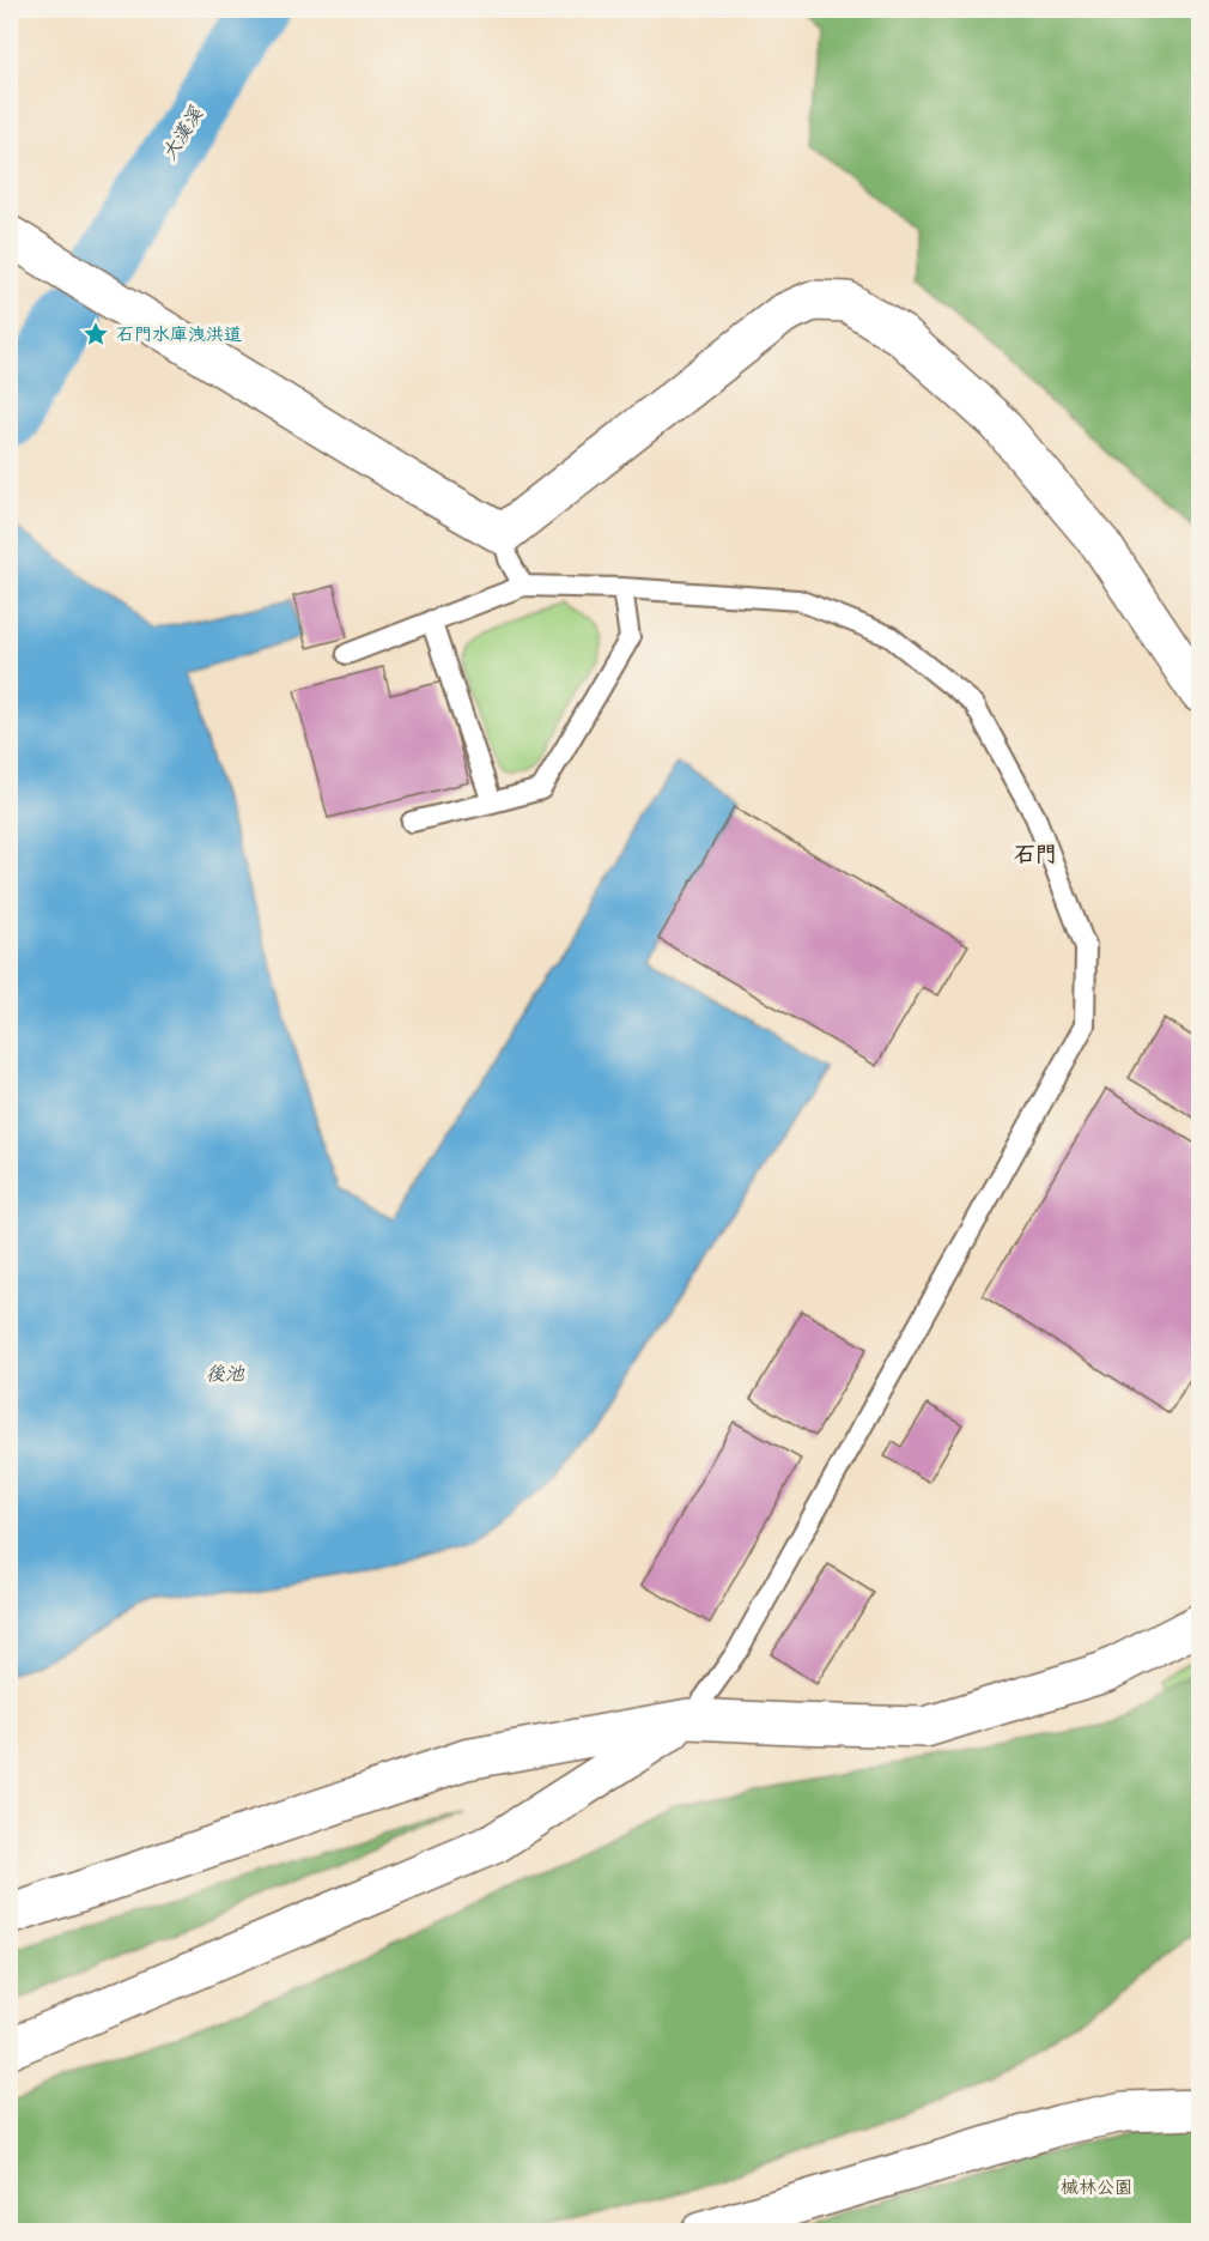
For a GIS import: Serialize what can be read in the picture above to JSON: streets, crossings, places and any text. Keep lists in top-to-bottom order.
{
  "districts": ["石門"],
  "water": ["大漢溪", "後池"],
  "parks": ["槭林公園"],
  "places": {
    "place": ["石門水庫洩洪道"]
  }
}
